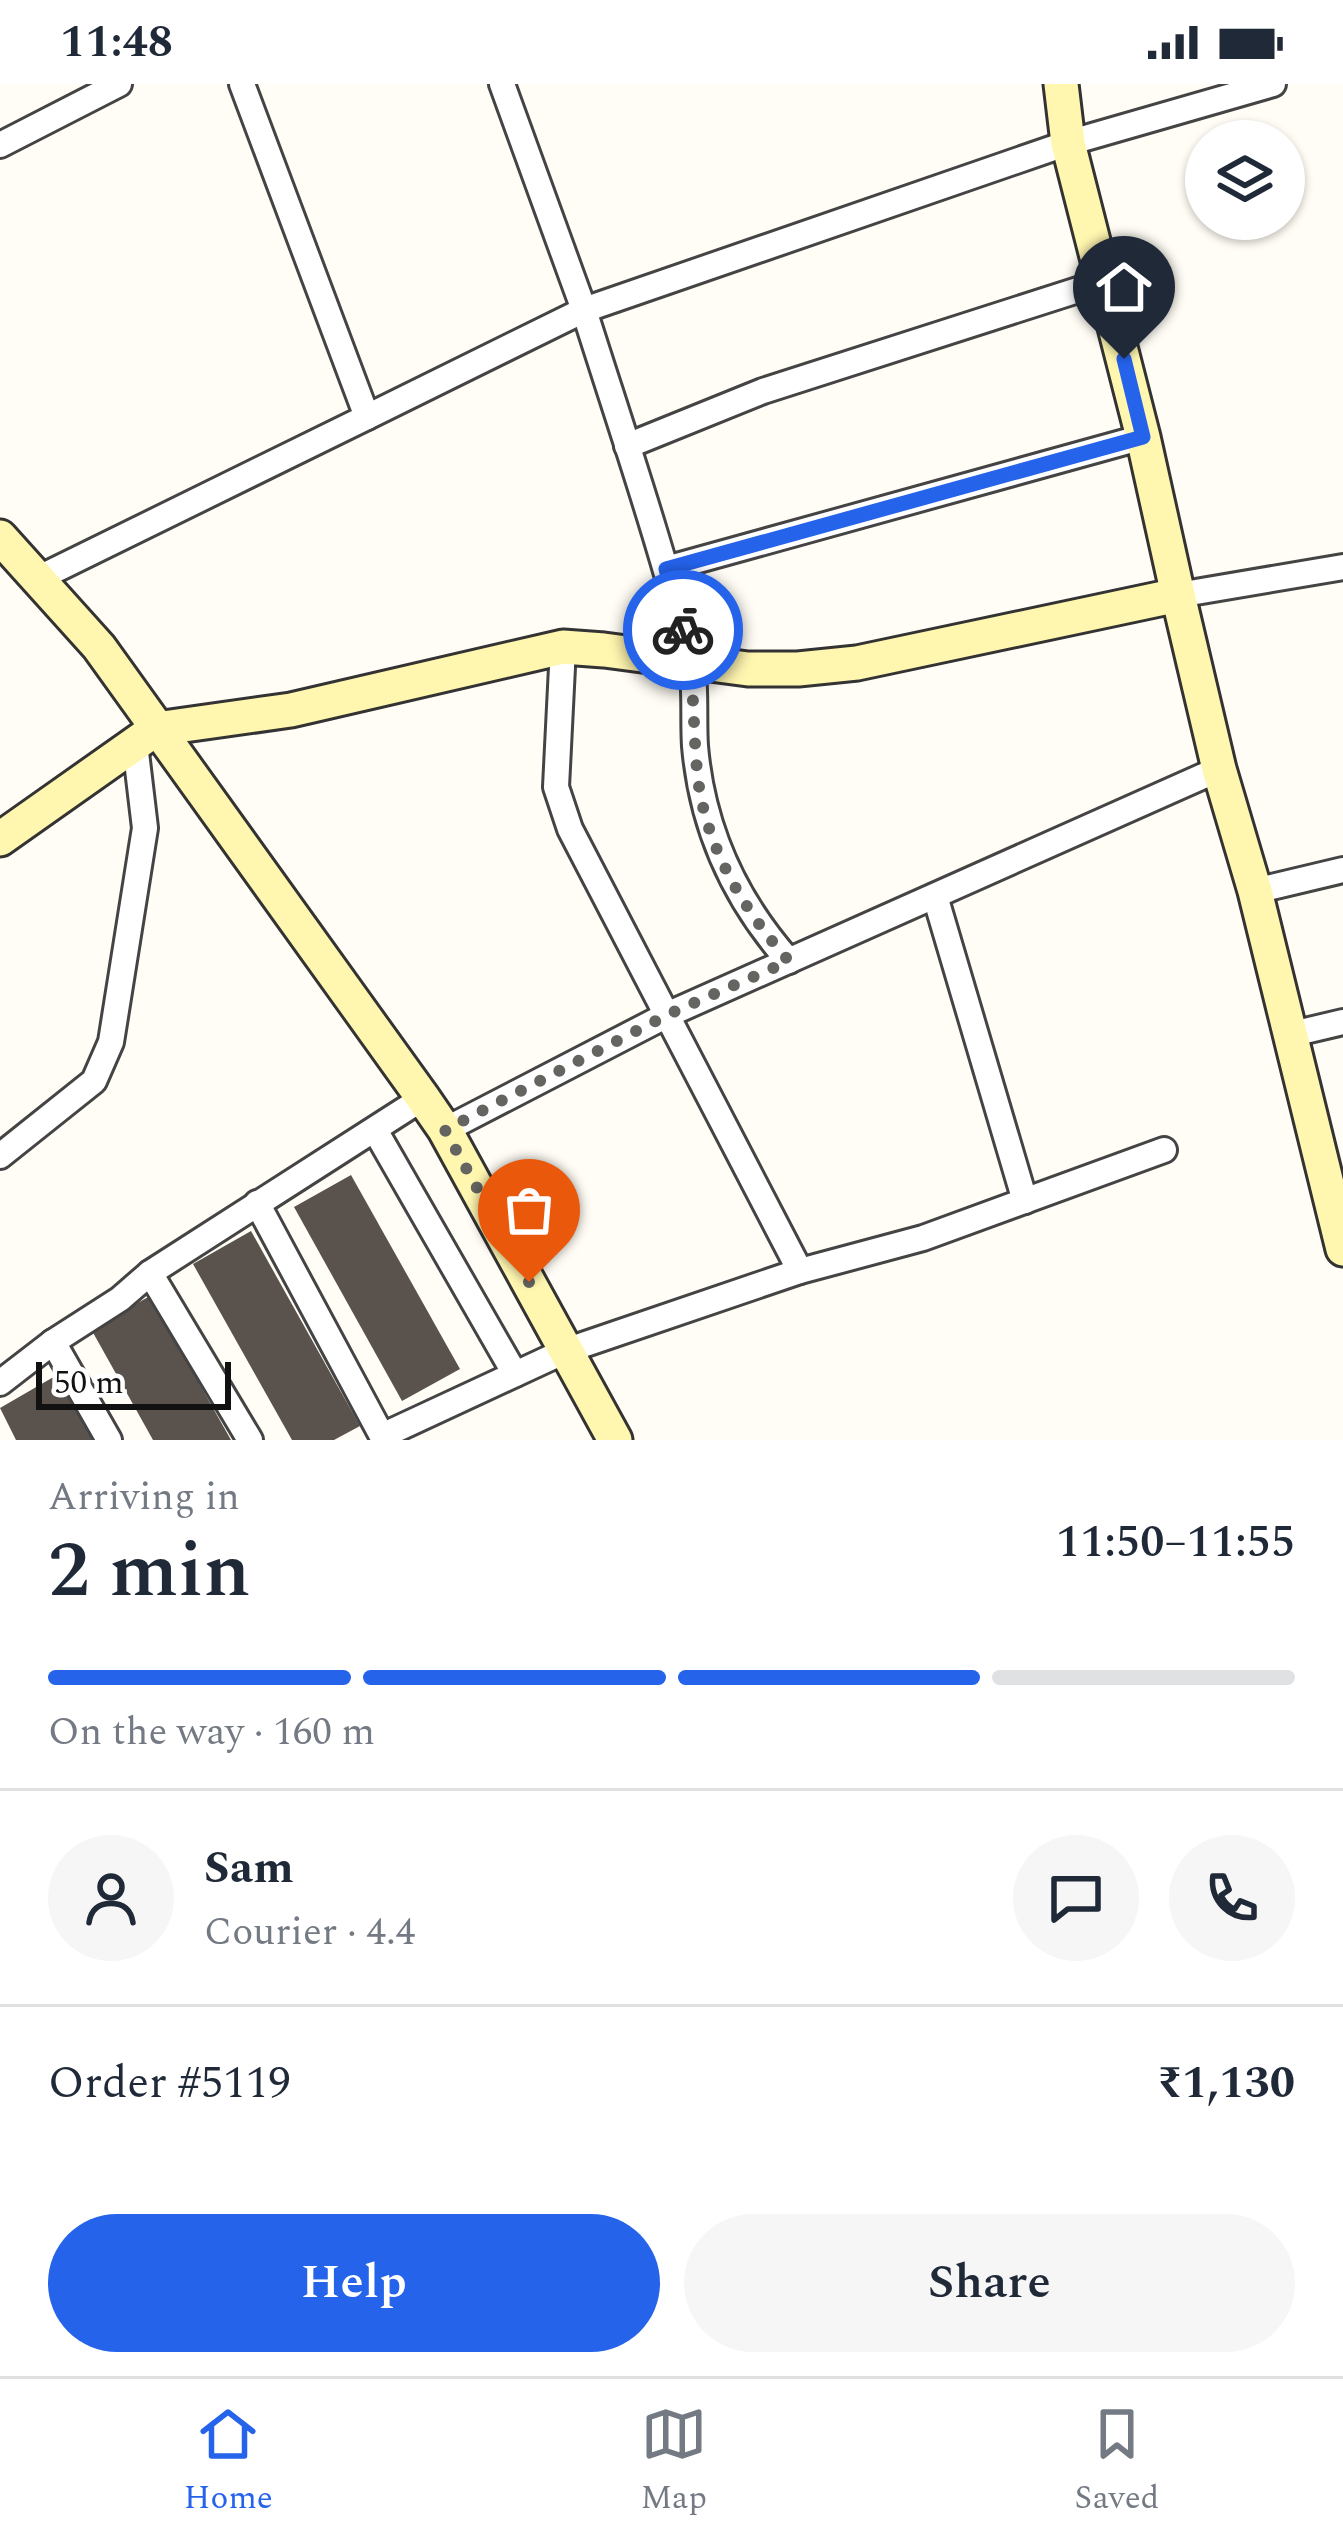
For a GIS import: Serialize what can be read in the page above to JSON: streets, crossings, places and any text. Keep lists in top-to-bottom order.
{
  "scale_bar": "50 m",
  "page": {
    "status": "11:48",
    "scale": "50 m",
    "heading": ["2 min", "Arriving in", "11:50–11:55"],
    "panel": [
      "Sam",
      "Courier · 4.4",
      "Order #5119",
      "₹1,130"
    ],
    "bar": "On the way · 160 m",
    "buttons": ["Help", "Share"],
    "tabs": ["Home", "Map", "Saved"]
  }
}
